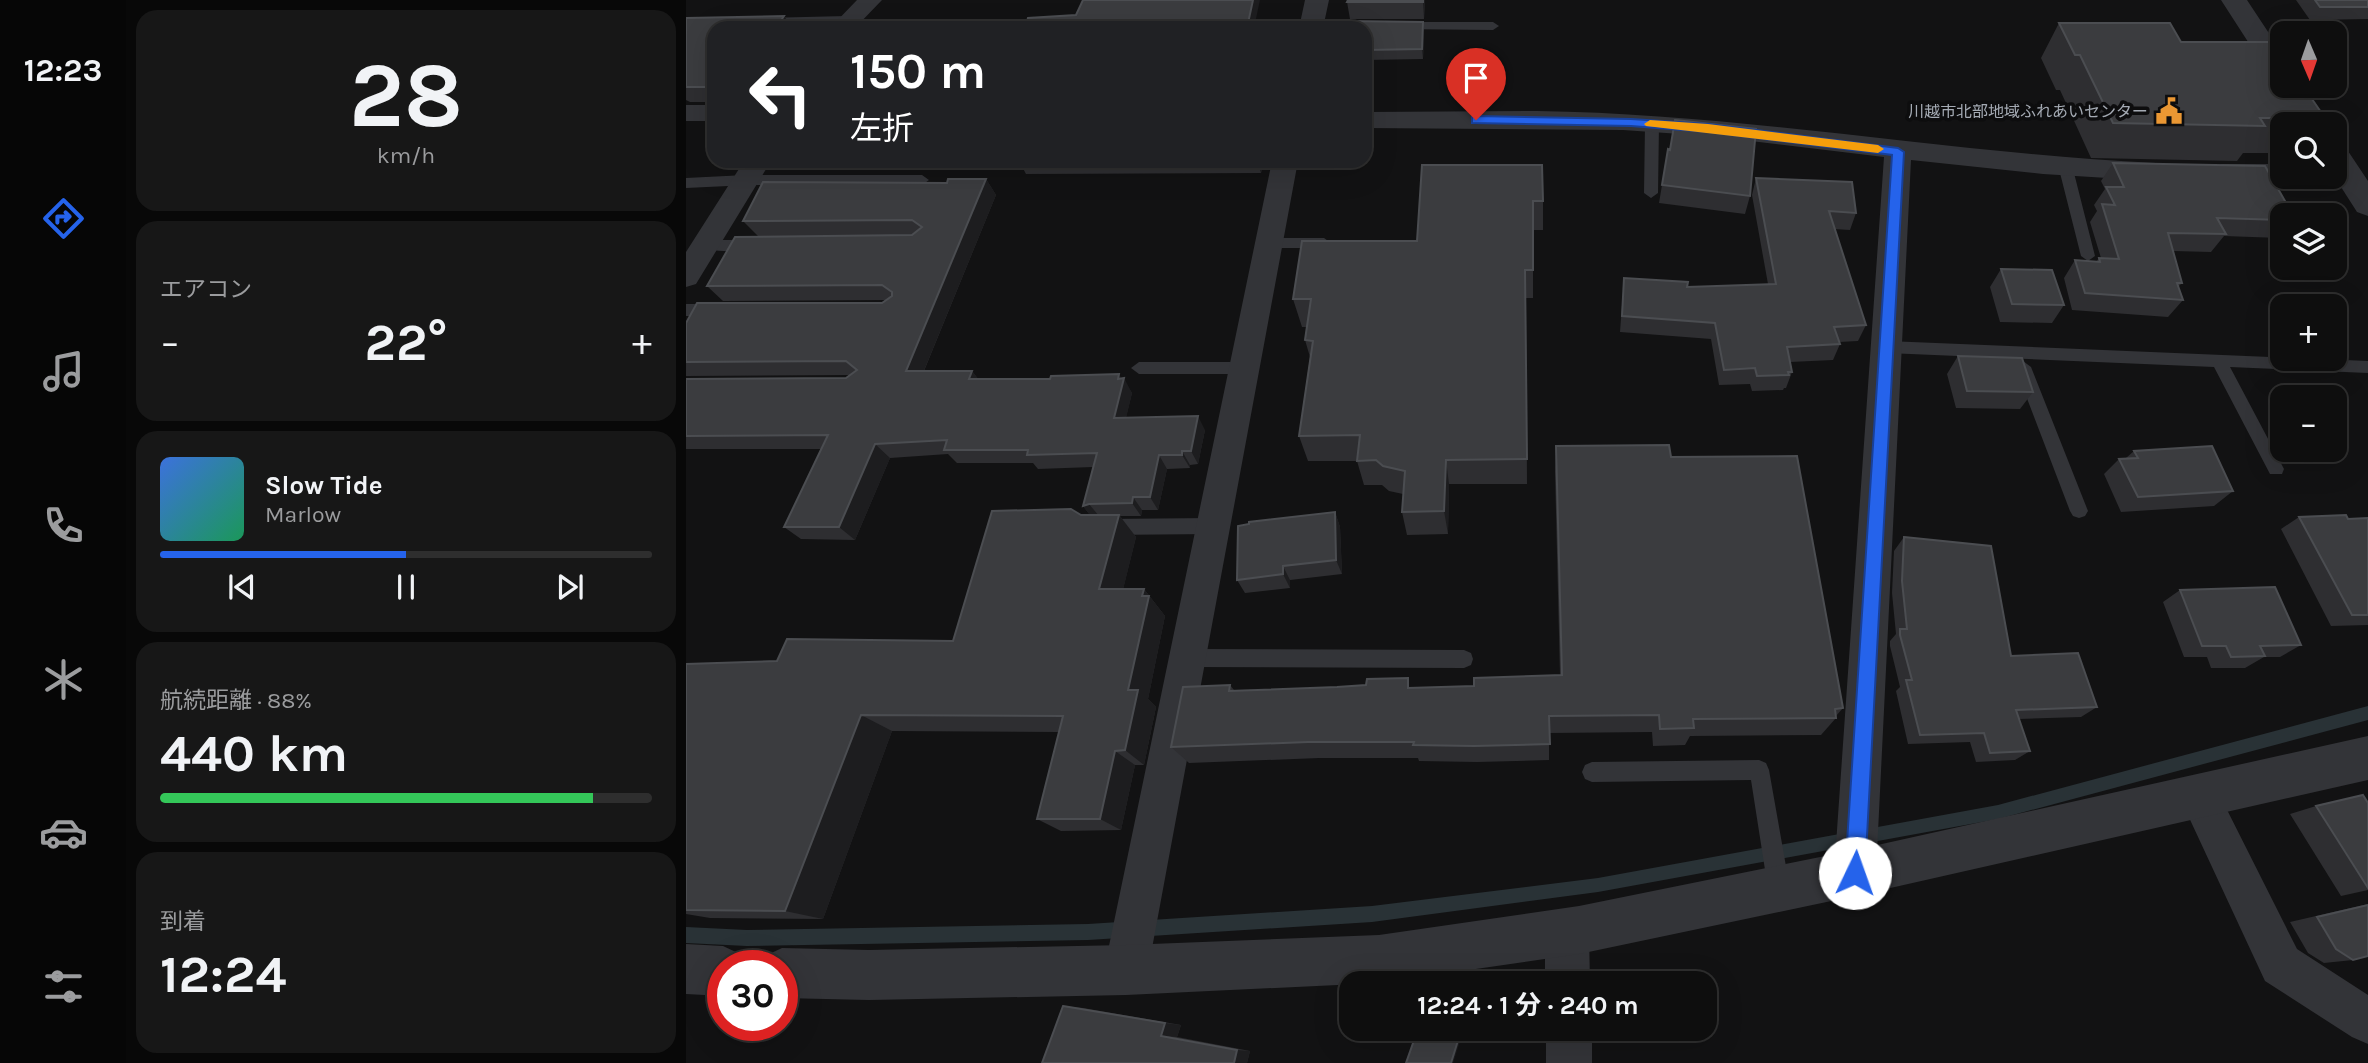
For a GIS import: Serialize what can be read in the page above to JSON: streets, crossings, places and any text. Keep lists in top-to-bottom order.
{
  "places": {
    "public building": ["川越市北部地域ふれあいセンター"]
  },
  "north": "bottom",
  "page": {
    "tabs": "12:23",
    "tile": [
      ["28", "km/h"],
      "エアコン",
      ["航続距離 · 88%", "440 km"],
      ["到着", "12:24"]
    ],
    "map_buttons": ["+", "−"],
    "turn": ["150 m", "左折"],
    "heat": ["−", "22°", "+"],
    "song": ["Slow Tide", "Marlow"],
    "limit": "30",
    "trip": "12:24 · 1 分 · 240 m"
  }
}
